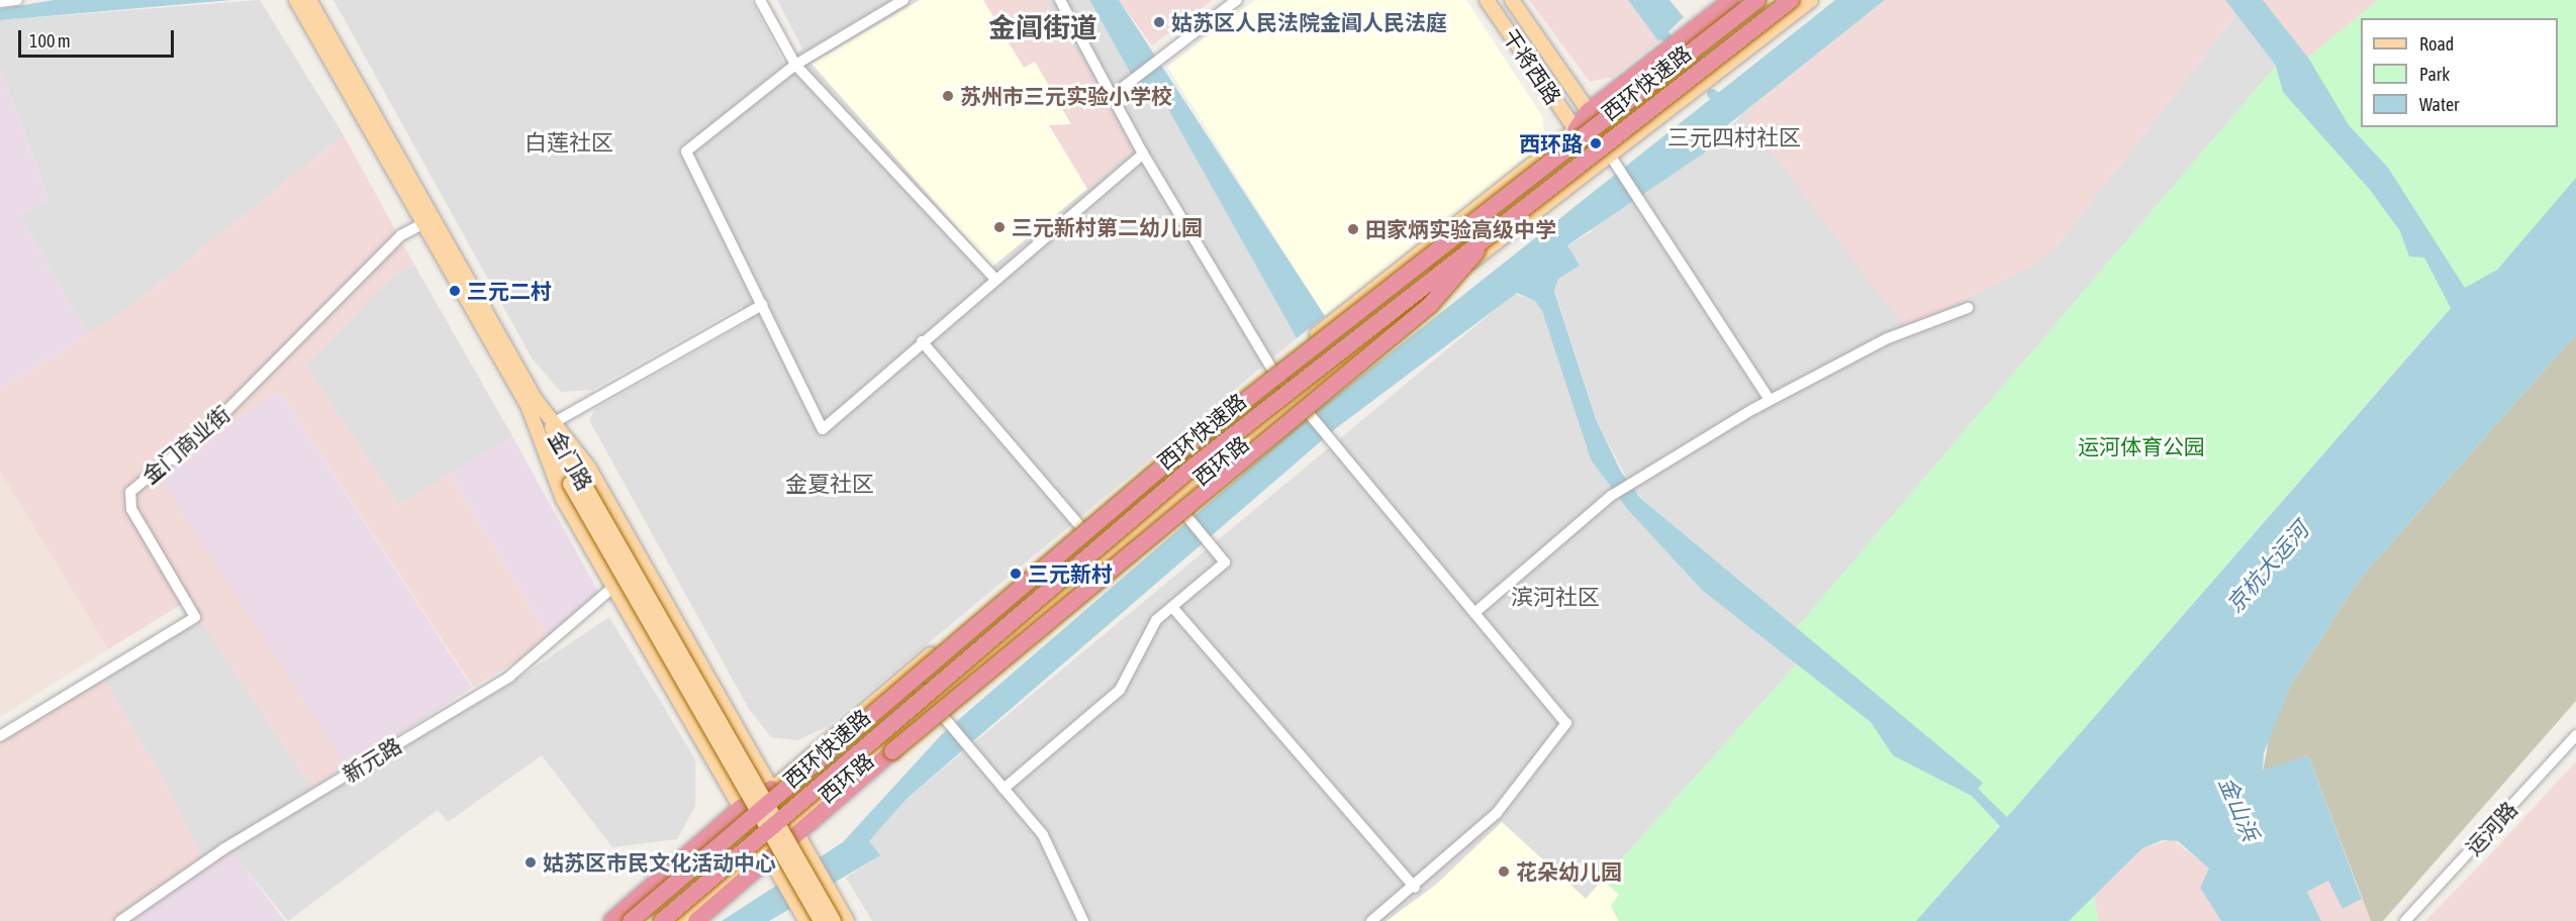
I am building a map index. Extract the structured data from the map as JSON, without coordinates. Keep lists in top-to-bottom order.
{
  "streets": {
    "highway": ["西环快速路"],
    "main road": ["干将西路", "金门路", "西环路"],
    "street": ["金门商业街", "新元路", "运河路"]
  },
  "crossings": [
    ["干将西路", "西环路"],
    ["金门商业街", "金门路"]
  ],
  "districts": [
    "金阊街道",
    "三元四村社区",
    "白莲社区",
    "金夏社区",
    "滨河社区"
  ],
  "water": ["京杭大运河", "金山浜"],
  "parks": ["运河体育公园"],
  "places": [
    "姑苏区人民法院金阊人民法庭",
    "苏州市三元实验小学校",
    "西环路",
    "三元新村第二幼儿园",
    "田家炳实验高级中学",
    "三元二村",
    "三元新村",
    "姑苏区市民文化活动中心",
    "花朵幼儿园"
  ],
  "legend": ["Road", "Park", "Water"],
  "scale_bar": "100 m"
}
